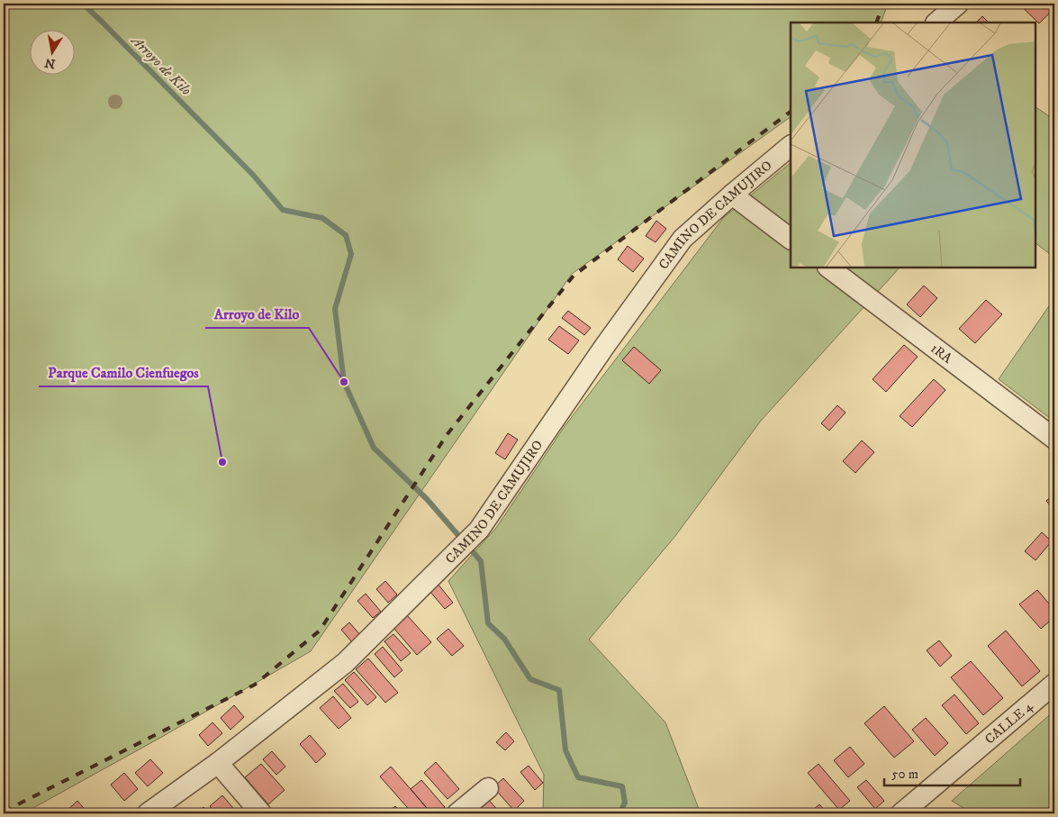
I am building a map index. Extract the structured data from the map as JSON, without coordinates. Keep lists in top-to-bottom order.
{
  "streets": {
    "street": ["CAMINO DE CAMUJIRO", "1RA", "CALLE 4"]
  },
  "water": ["Arroyo de Kilo"],
  "places": ["Arroyo de Kilo", "Parque Camilo Cienfuegos"],
  "scale_bar": "50 m",
  "north": "bottom"
}
